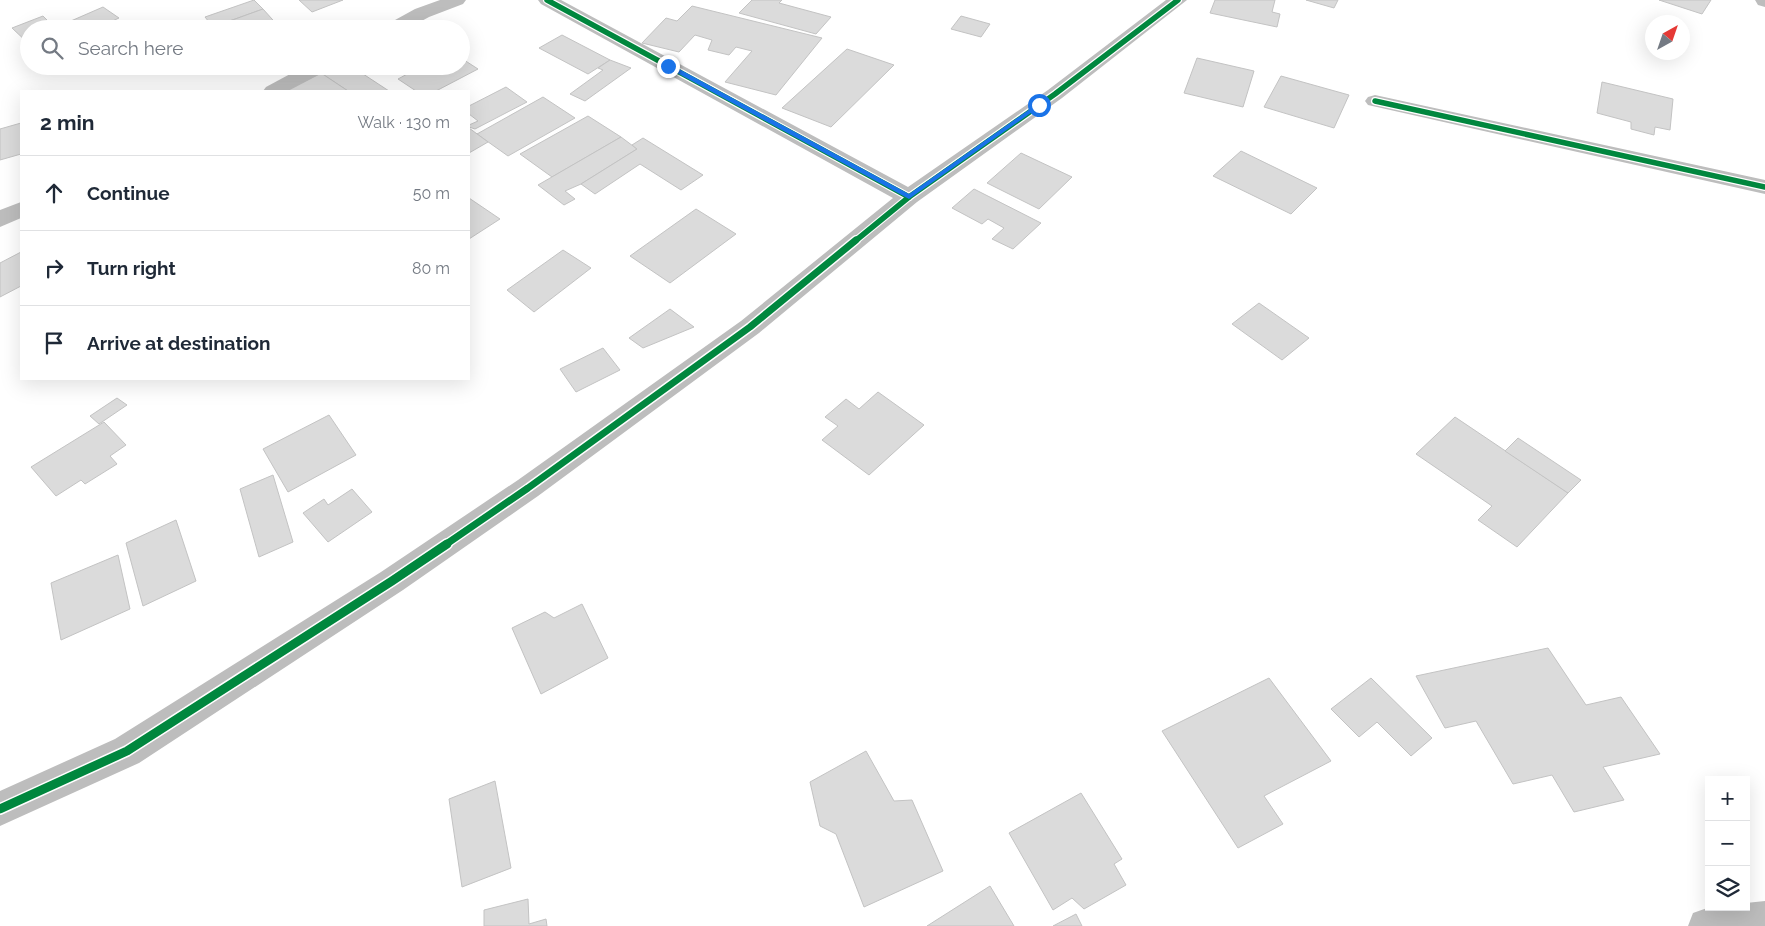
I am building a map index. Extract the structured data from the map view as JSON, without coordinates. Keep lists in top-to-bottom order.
{
  "north": "top right",
  "page": {
    "search": "Search here",
    "heading": ["2 min", "Walk · 130 m"],
    "list": [
      ["Continue", "50 m"],
      ["Turn right", "80 m"],
      "Arrive at destination"
    ],
    "map_buttons": ["+", "−"]
  }
}
